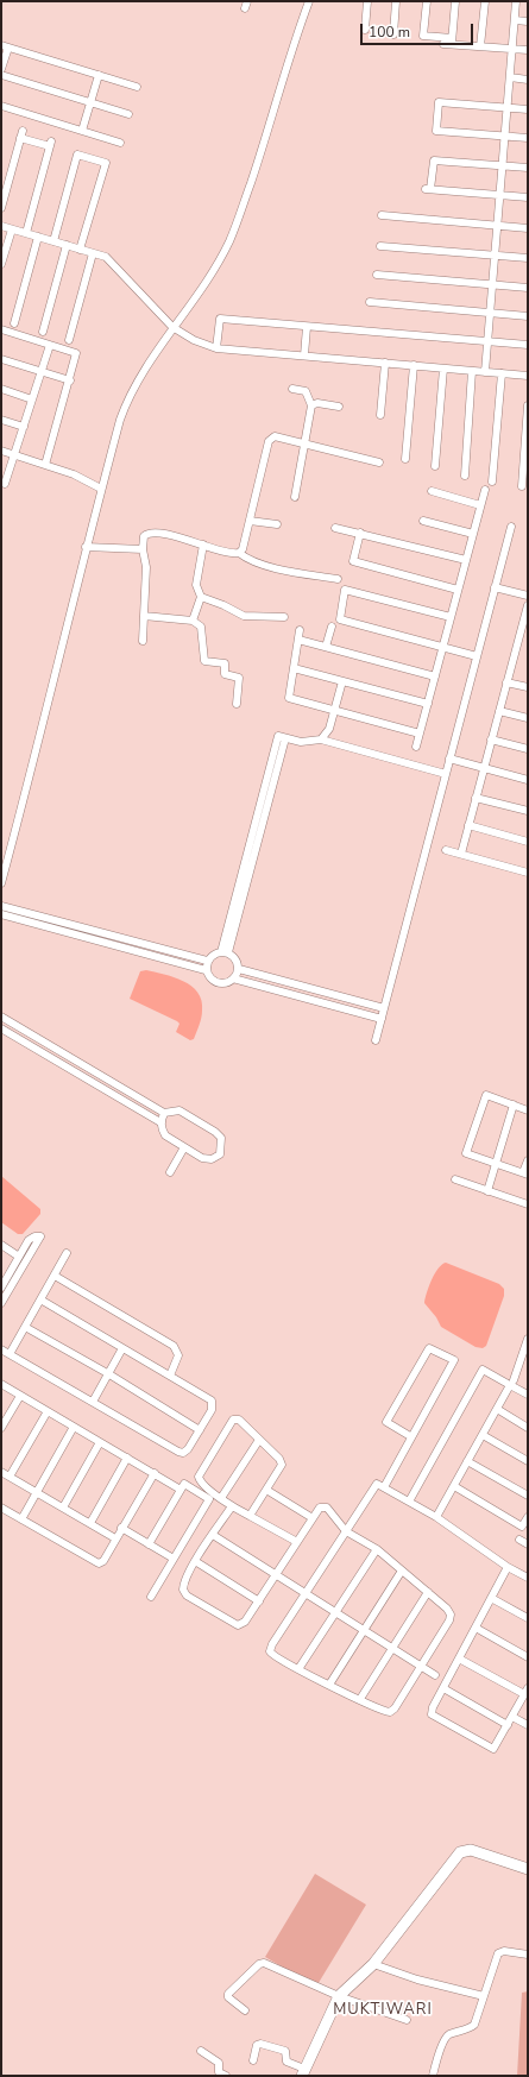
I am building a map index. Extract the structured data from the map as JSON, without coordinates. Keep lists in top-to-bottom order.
{
  "districts": ["MUKTIWARI"],
  "scale_bar": "100 m"
}
